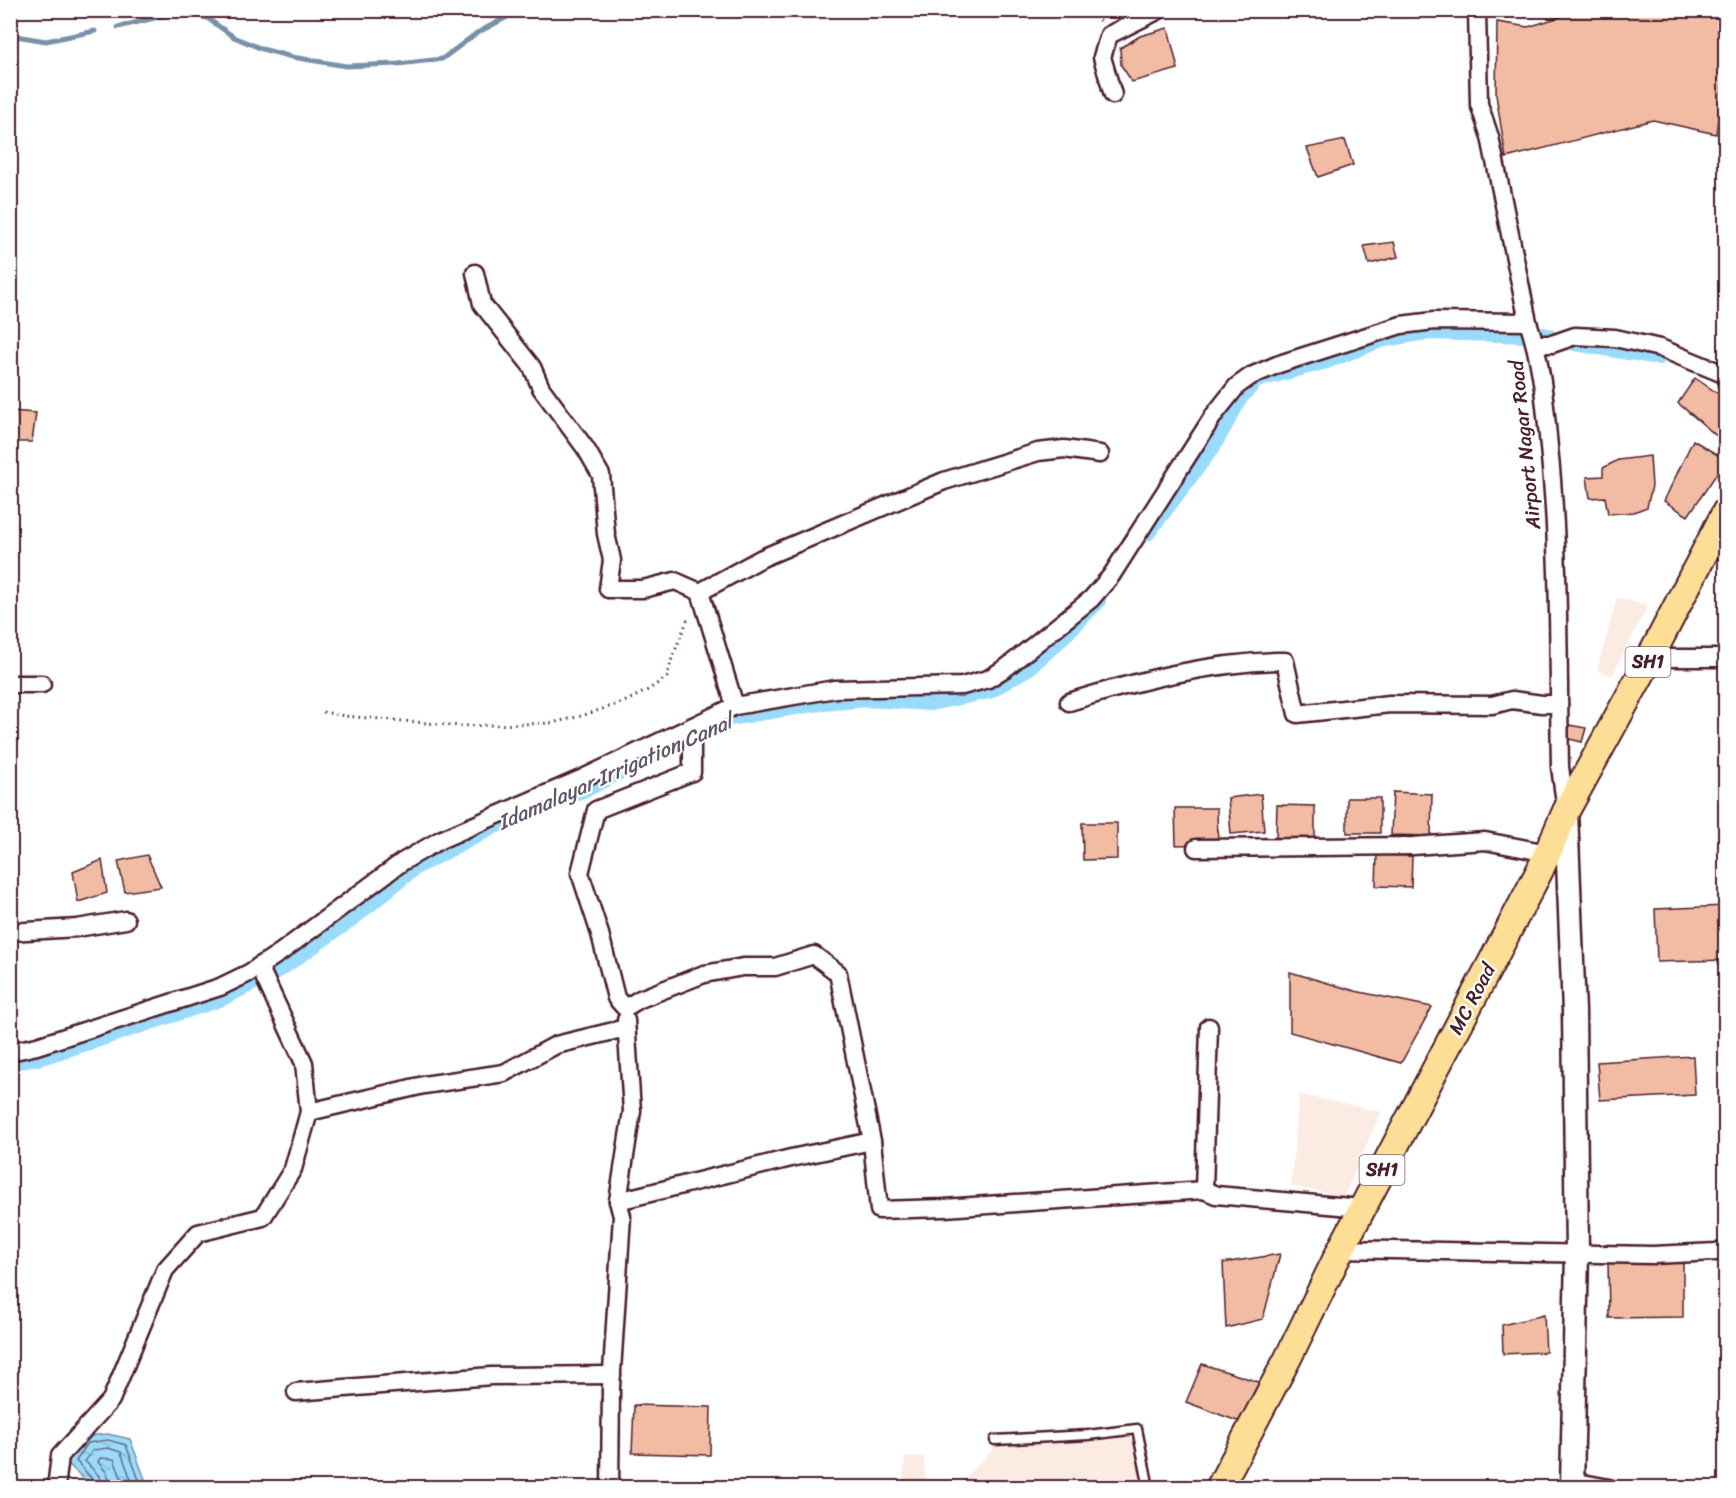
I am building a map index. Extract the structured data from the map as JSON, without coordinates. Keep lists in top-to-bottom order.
{
  "streets": {
    "main road": ["SH1", "MC Road"],
    "street": ["Airport Nagar Road"]
  },
  "crossings": [
    ["Airport Nagar Road", "MC Road"]
  ],
  "water": ["Idamalayar Irrigation Canal"]
}
